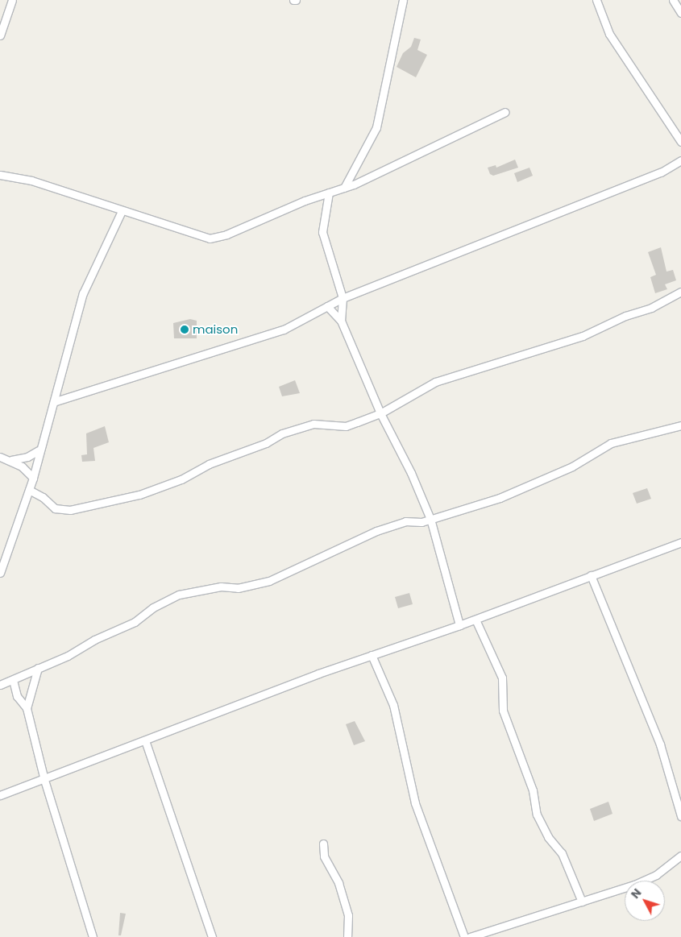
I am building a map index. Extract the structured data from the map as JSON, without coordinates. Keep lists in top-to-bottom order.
{
  "places": ["maison"],
  "north": "top left"
}
